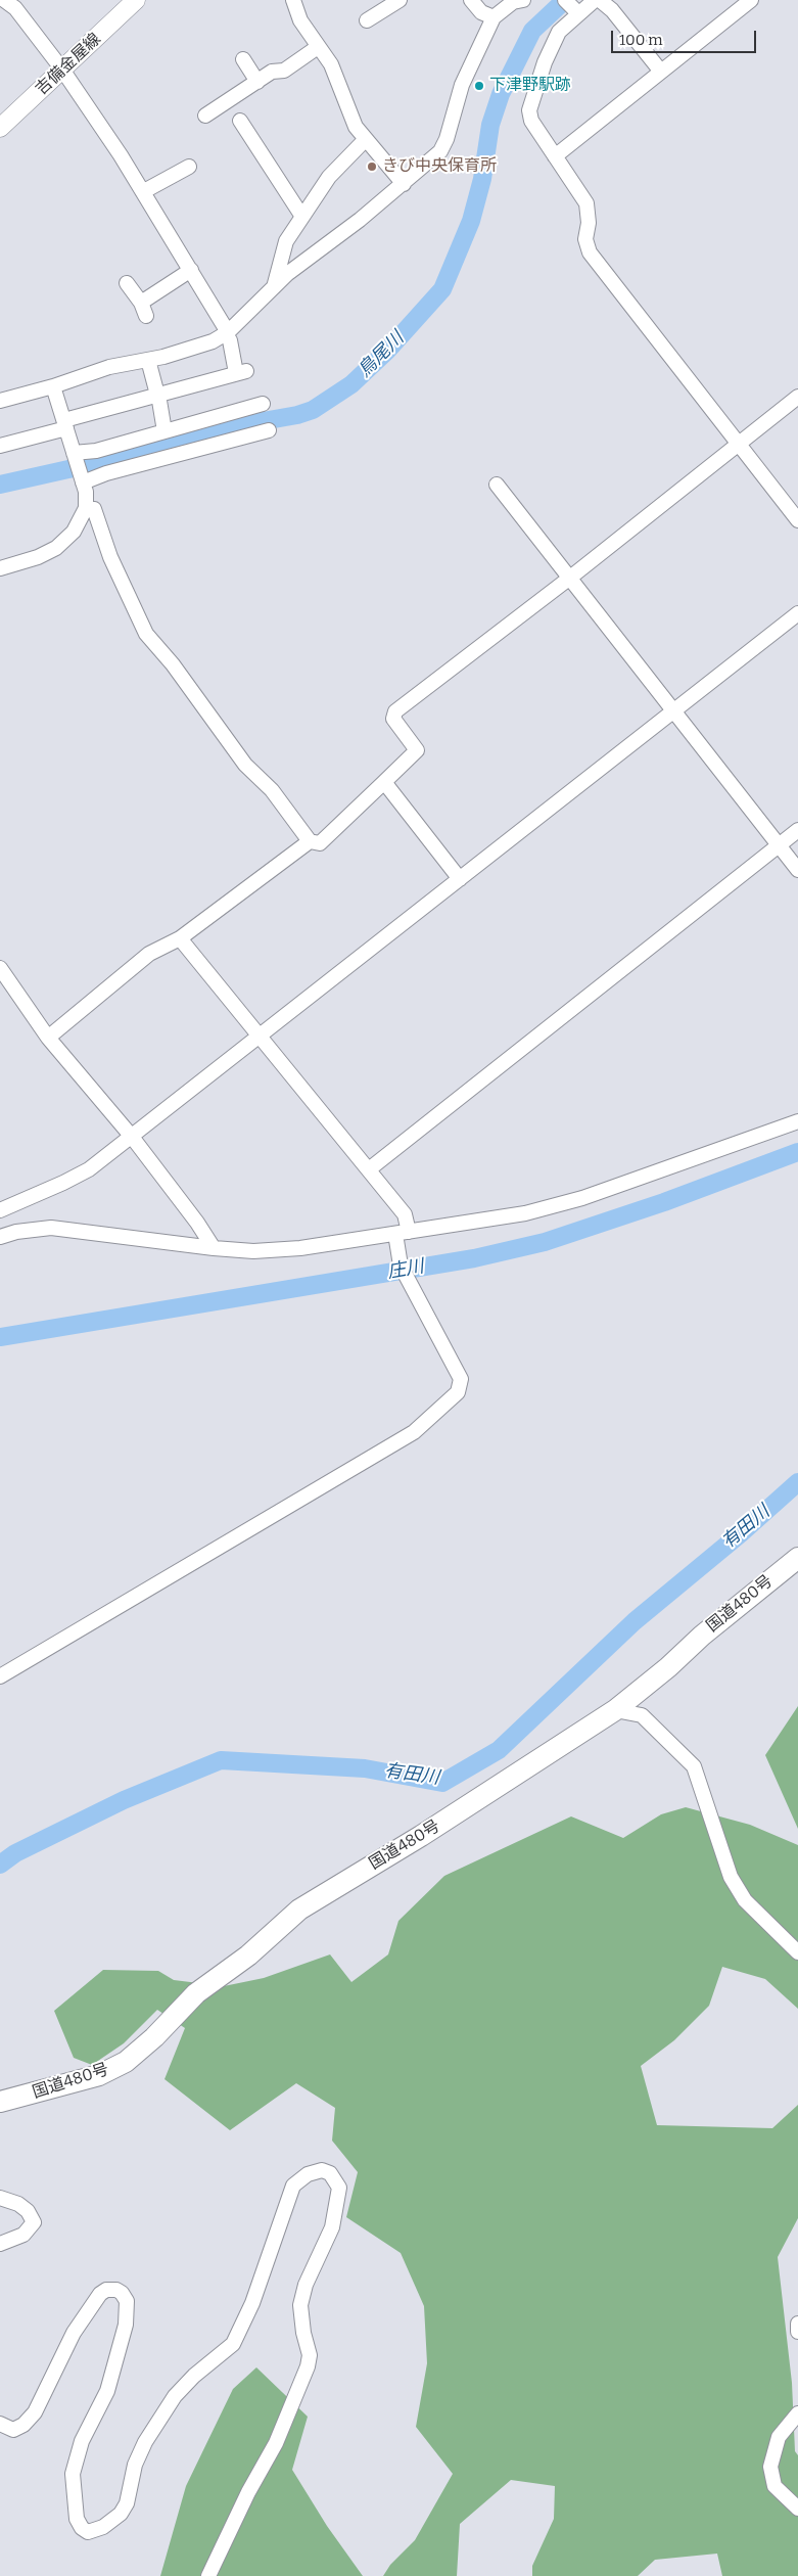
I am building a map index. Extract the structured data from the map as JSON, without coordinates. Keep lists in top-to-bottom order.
{
  "streets": {
    "highway": ["国道480号"],
    "main road": ["吉備金屋線"]
  },
  "water": ["鳥尾川", "庄川", "有田川"],
  "places": ["下津野駅跡", "きび中央保育所"],
  "scale_bar": "100 m"
}
